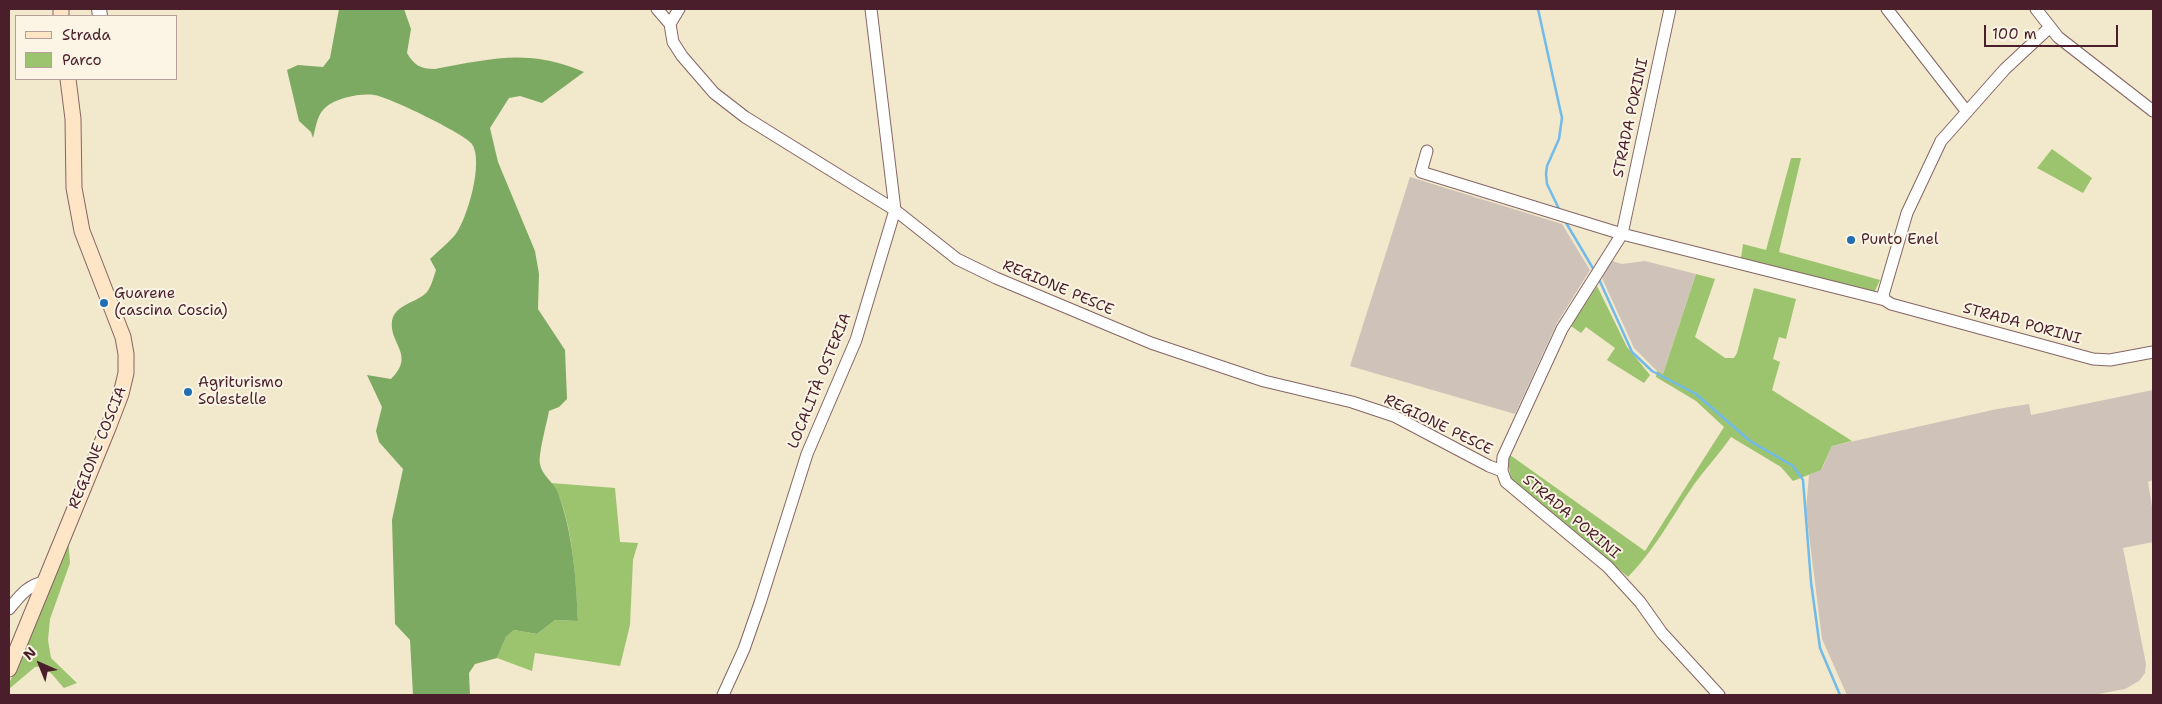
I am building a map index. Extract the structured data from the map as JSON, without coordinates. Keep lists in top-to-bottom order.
{
  "streets": {
    "main road": ["REGIONE COSCIA"],
    "street": ["STRADA PORINI", "REGIONE PESCE", "LOCALITÀ OSTERIA"]
  },
  "crossings": [
    ["STRADA PORINI", "REGIONE PESCE"],
    ["REGIONE PESCE", "LOCALITÀ OSTERIA"]
  ],
  "places": ["Punto Enel", "Guarene (cascina Coscia)", "Agriturismo Solestelle"],
  "legend": ["Strada", "Parco"],
  "scale_bar": "100 m",
  "north": "top left"
}
